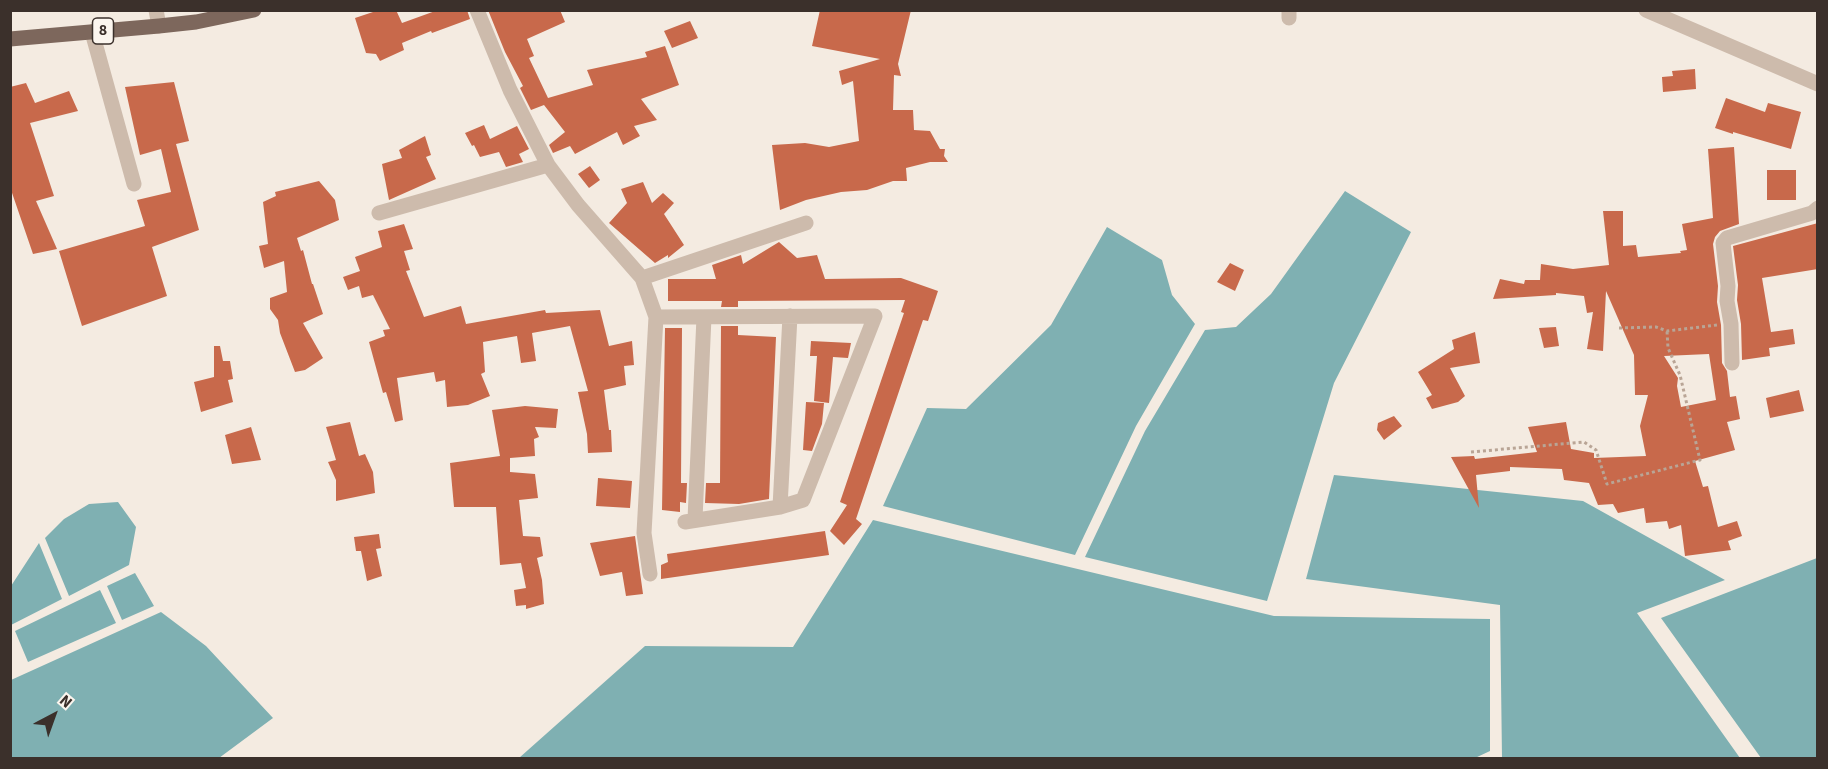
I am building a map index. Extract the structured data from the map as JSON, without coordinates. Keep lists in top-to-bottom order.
{
  "streets": {
    "main road": ["8"]
  },
  "north": "top right"
}
